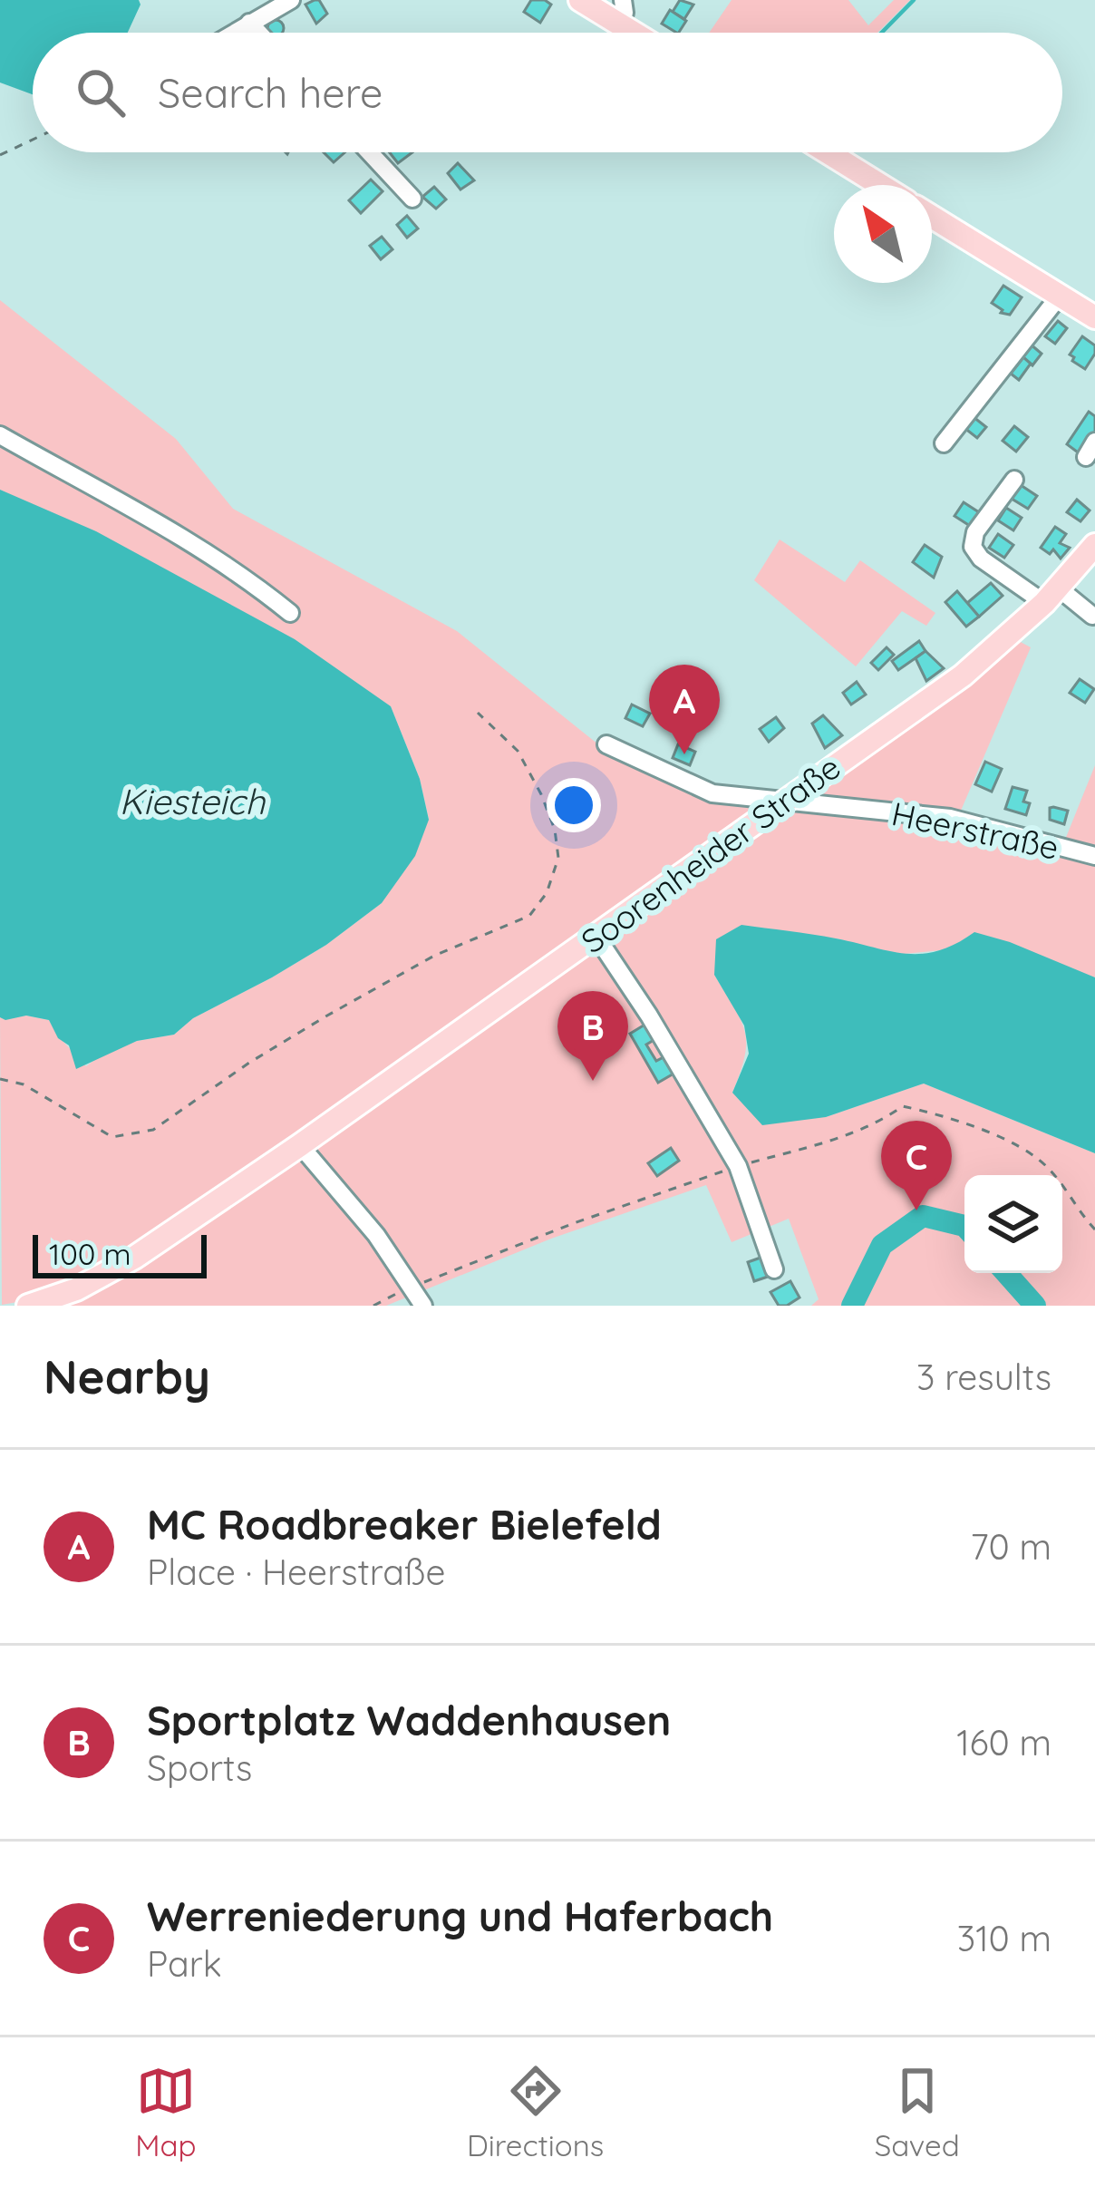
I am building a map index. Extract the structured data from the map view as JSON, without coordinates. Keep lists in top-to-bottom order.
{
  "streets": {
    "main road": ["Soorenheider Straße"],
    "street": ["Heerstraße"]
  },
  "crossings": [
    ["Heerstraße", "Soorenheider Straße"]
  ],
  "water": ["Kiesteich"],
  "scale_bar": "100 m",
  "north": "top left",
  "page": {
    "search": "Search here",
    "pins": ["A", "B", "C"],
    "scale": "100 m",
    "heading": ["Nearby", "3 results"],
    "list": [
      {
        "mark": "A",
        "name": "MC Roadbreaker Bielefeld",
        "note": "Place · Heerstraße",
        "value": "70 m"
      },
      {
        "mark": "B",
        "name": "Sportplatz Waddenhausen",
        "note": "Sports",
        "value": "160 m"
      },
      {
        "mark": "C",
        "name": "Werreniederung und Haferbach",
        "note": "Park",
        "value": "310 m"
      }
    ],
    "nav": ["Map", "Directions", "Saved"]
  }
}
